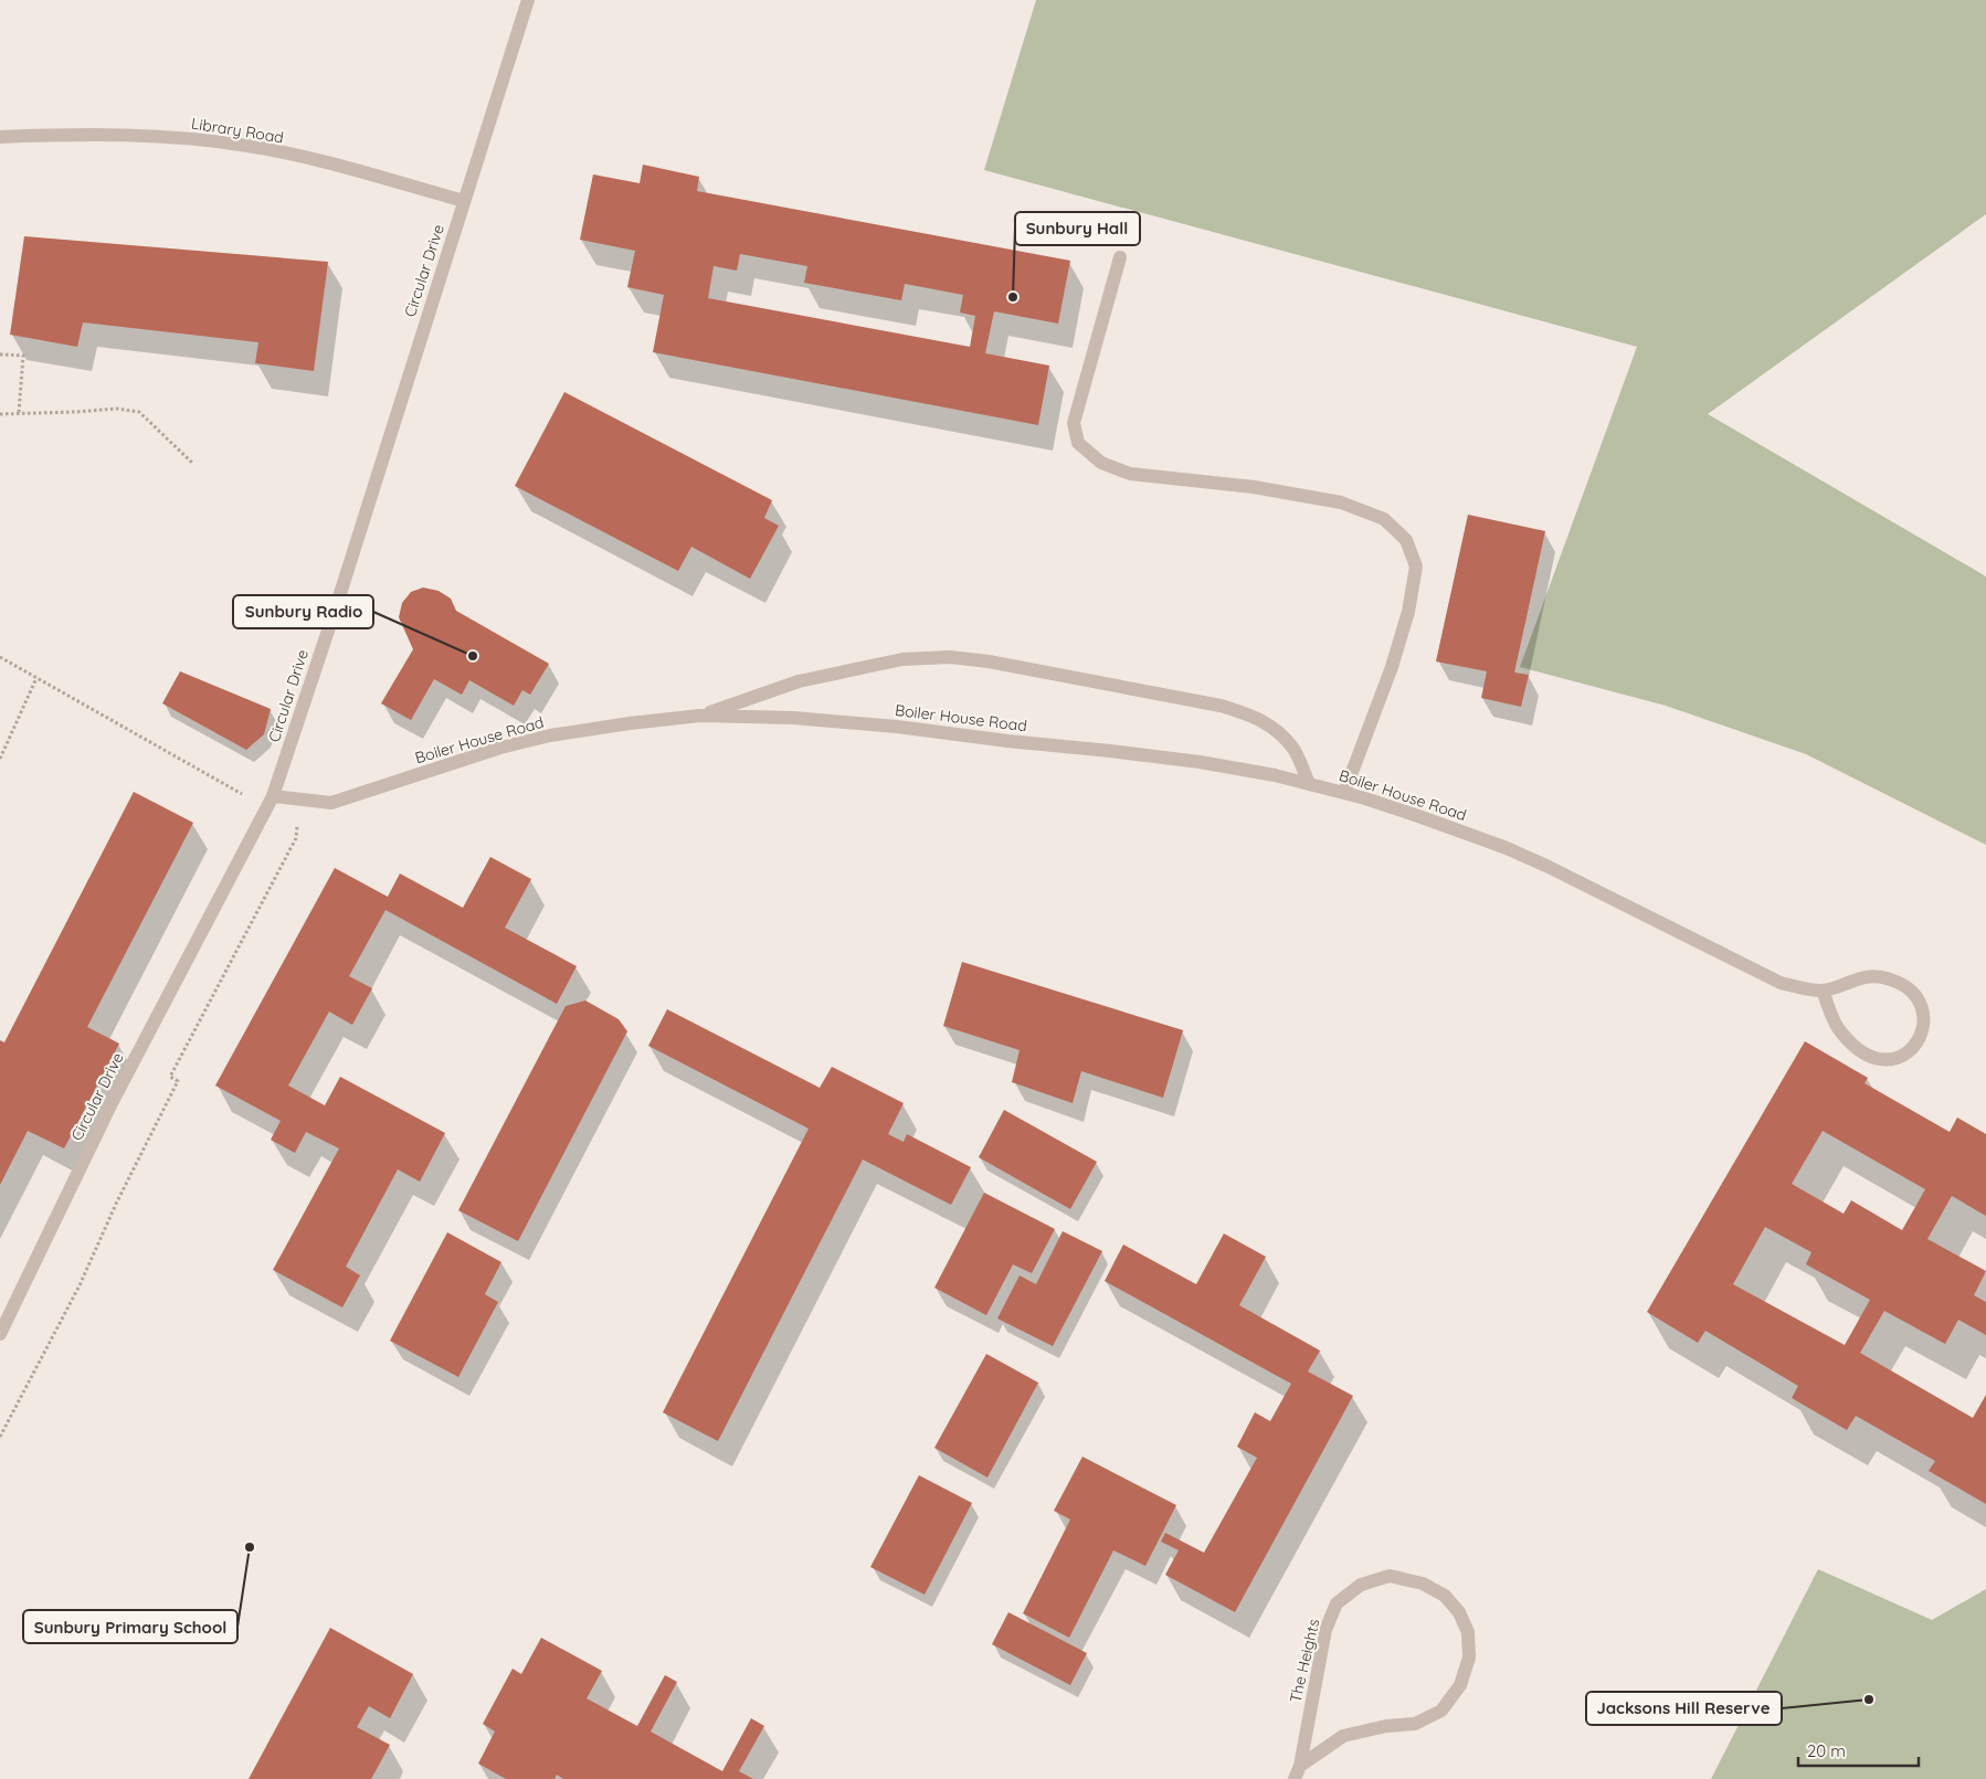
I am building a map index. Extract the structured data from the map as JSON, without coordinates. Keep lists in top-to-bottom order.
{
  "streets": {
    "street": [
      "Library Road",
      "Circular Drive",
      "Boiler House Road",
      "The Heights"
    ]
  },
  "crossings": [
    ["Library Road", "Circular Drive"],
    ["Circular Drive", "Boiler House Road"]
  ],
  "places": [
    "Sunbury Hall",
    "Sunbury Radio",
    "Sunbury Primary School",
    "Jacksons Hill Reserve"
  ],
  "scale_bar": "20 m"
}
